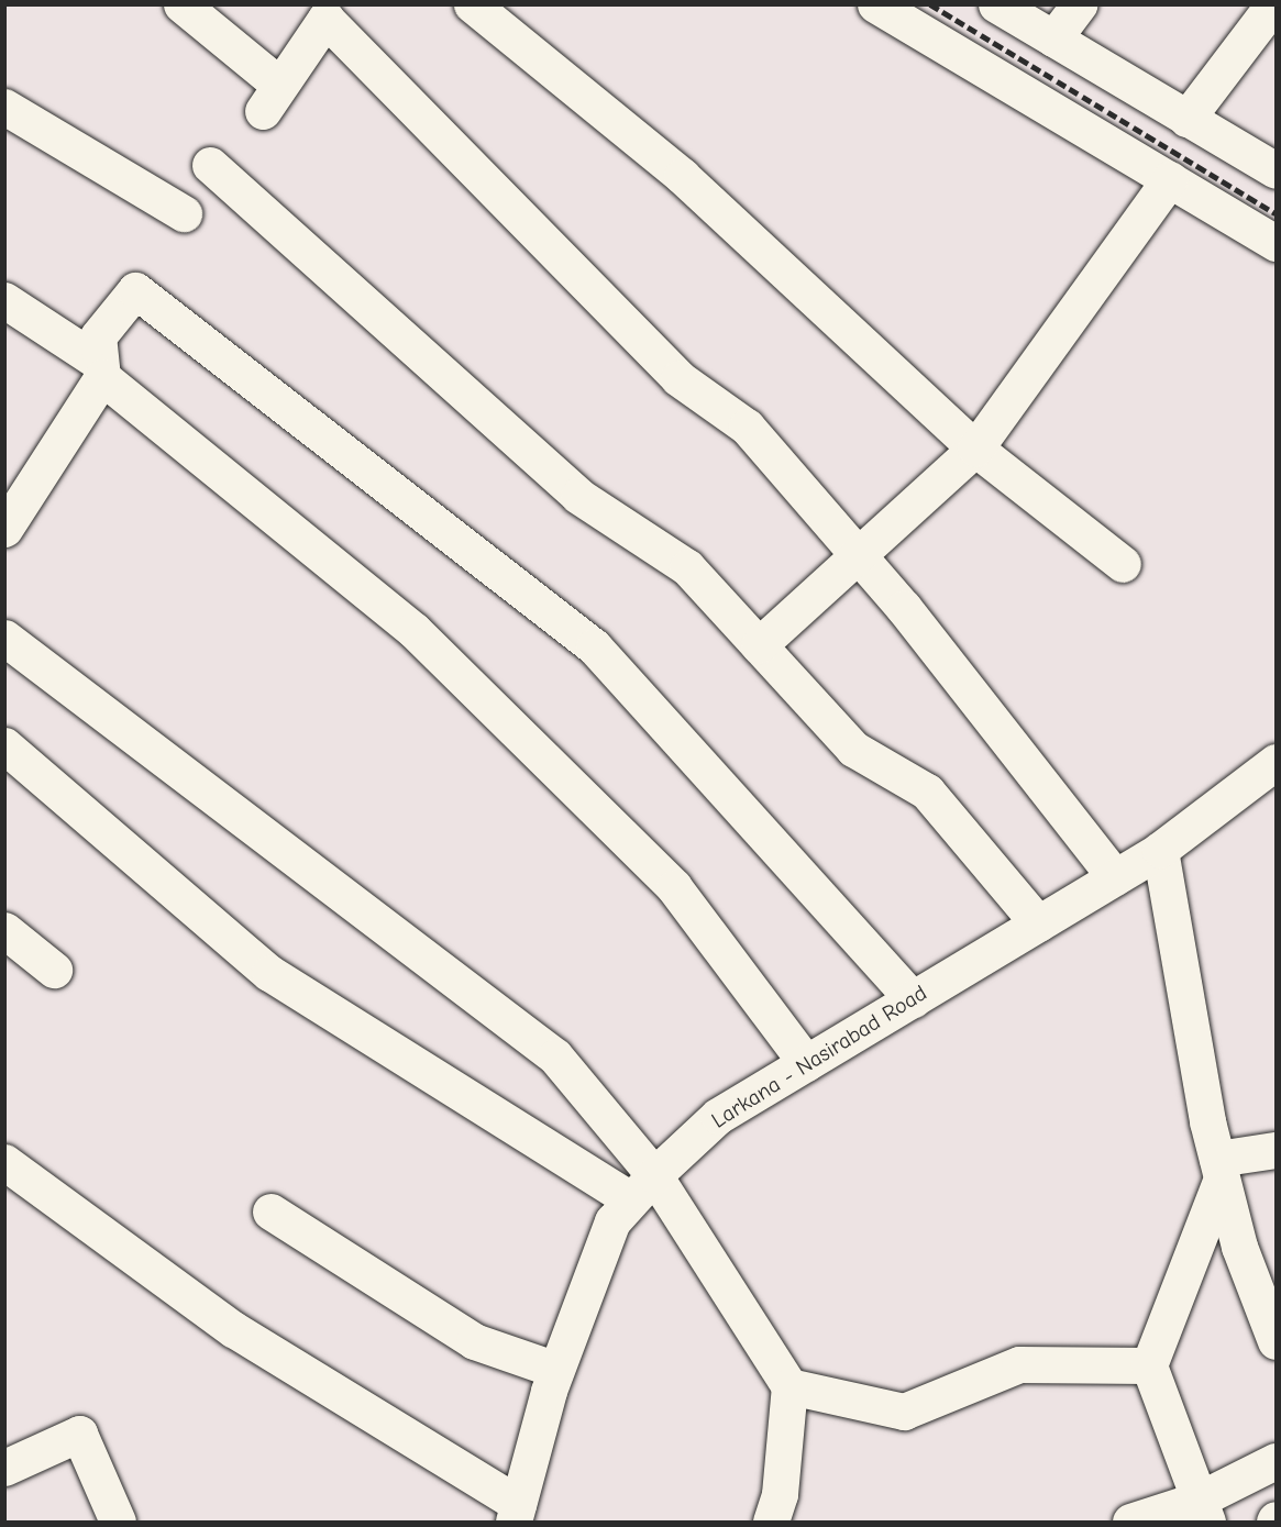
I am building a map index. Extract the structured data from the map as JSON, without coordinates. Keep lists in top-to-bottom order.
{
  "streets": {
    "street": ["Larkana - Nasirabad Road"]
  }
}
